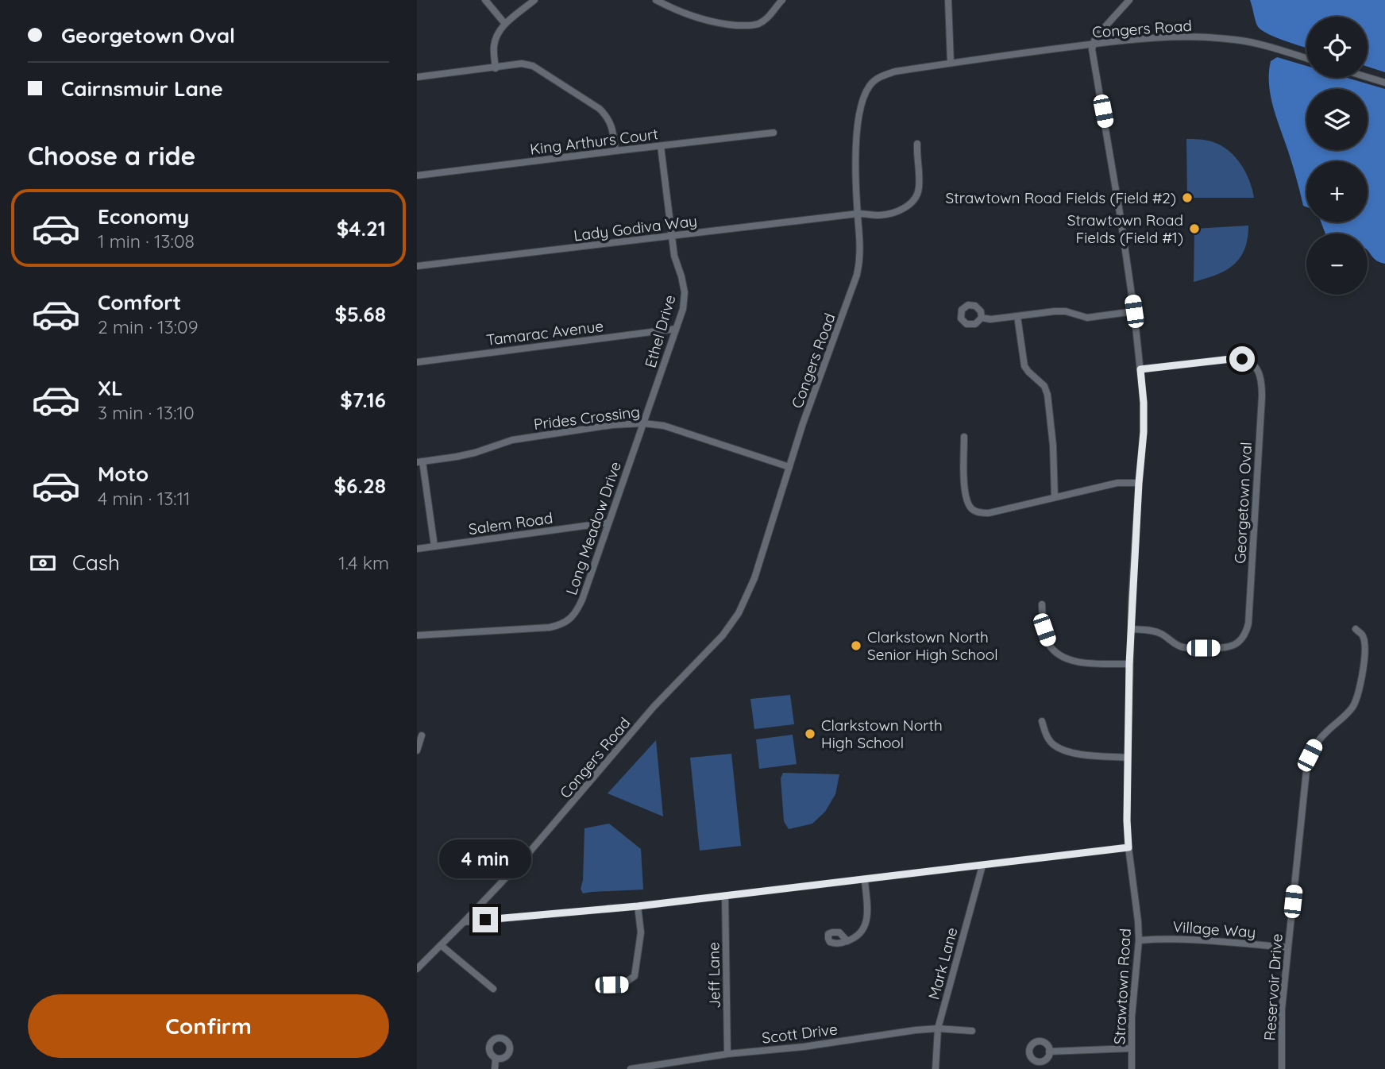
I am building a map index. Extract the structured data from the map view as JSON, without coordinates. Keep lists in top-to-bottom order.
{
  "streets": {
    "street": [
      "Congers Road",
      "King Arthurs Court",
      "Lady Godiva Way",
      "Ethel Drive",
      "Tamarac Avenue",
      "Prides Crossing",
      "Georgetown Oval",
      "Salem Road",
      "Long Meadow Drive",
      "Village Way",
      "Mark Lane",
      "Jeff Lane",
      "Strawtown Road",
      "Reservoir Drive",
      "Scott Drive"
    ]
  },
  "crossings": [
    ["Congers Road", "Lady Godiva Way"],
    ["Congers Road", "Prides Crossing"],
    ["Congers Road", "Strawtown Road"],
    ["King Arthurs Court", "Ethel Drive"],
    ["Lady Godiva Way", "Ethel Drive"],
    ["Ethel Drive", "Tamarac Avenue"],
    ["Ethel Drive", "Prides Crossing"],
    ["Ethel Drive", "Long Meadow Drive"],
    ["Prides Crossing", "Long Meadow Drive"],
    ["Georgetown Oval", "Strawtown Road"],
    ["Salem Road", "Long Meadow Drive"],
    ["Village Way", "Strawtown Road"],
    ["Village Way", "Reservoir Drive"],
    ["Mark Lane", "Scott Drive"],
    ["Jeff Lane", "Scott Drive"]
  ],
  "places": [
    "Strawtown Road Fields (Field #2)",
    "Strawtown Road Fields (Field #1)",
    "Clarkstown North Senior High School",
    "Clarkstown North High School"
  ],
  "page": {
    "banner": ["Georgetown Oval", "Cairnsmuir Lane"],
    "map_buttons": ["+", "−"],
    "heading": "Choose a ride",
    "list": [
      {
        "name": "Economy",
        "note": "1 min · 13:08",
        "value": "$4.21"
      },
      {
        "name": "Comfort",
        "note": "2 min · 13:09",
        "value": "$5.68"
      },
      {
        "name": "XL",
        "note": "3 min · 13:10",
        "value": "$7.16"
      },
      {
        "name": "Moto",
        "note": "4 min · 13:11",
        "value": "$6.28"
      }
    ],
    "pay": ["Cash", "1.4 km"],
    "bubble": "4 min",
    "buttons": "Confirm"
  }
}
